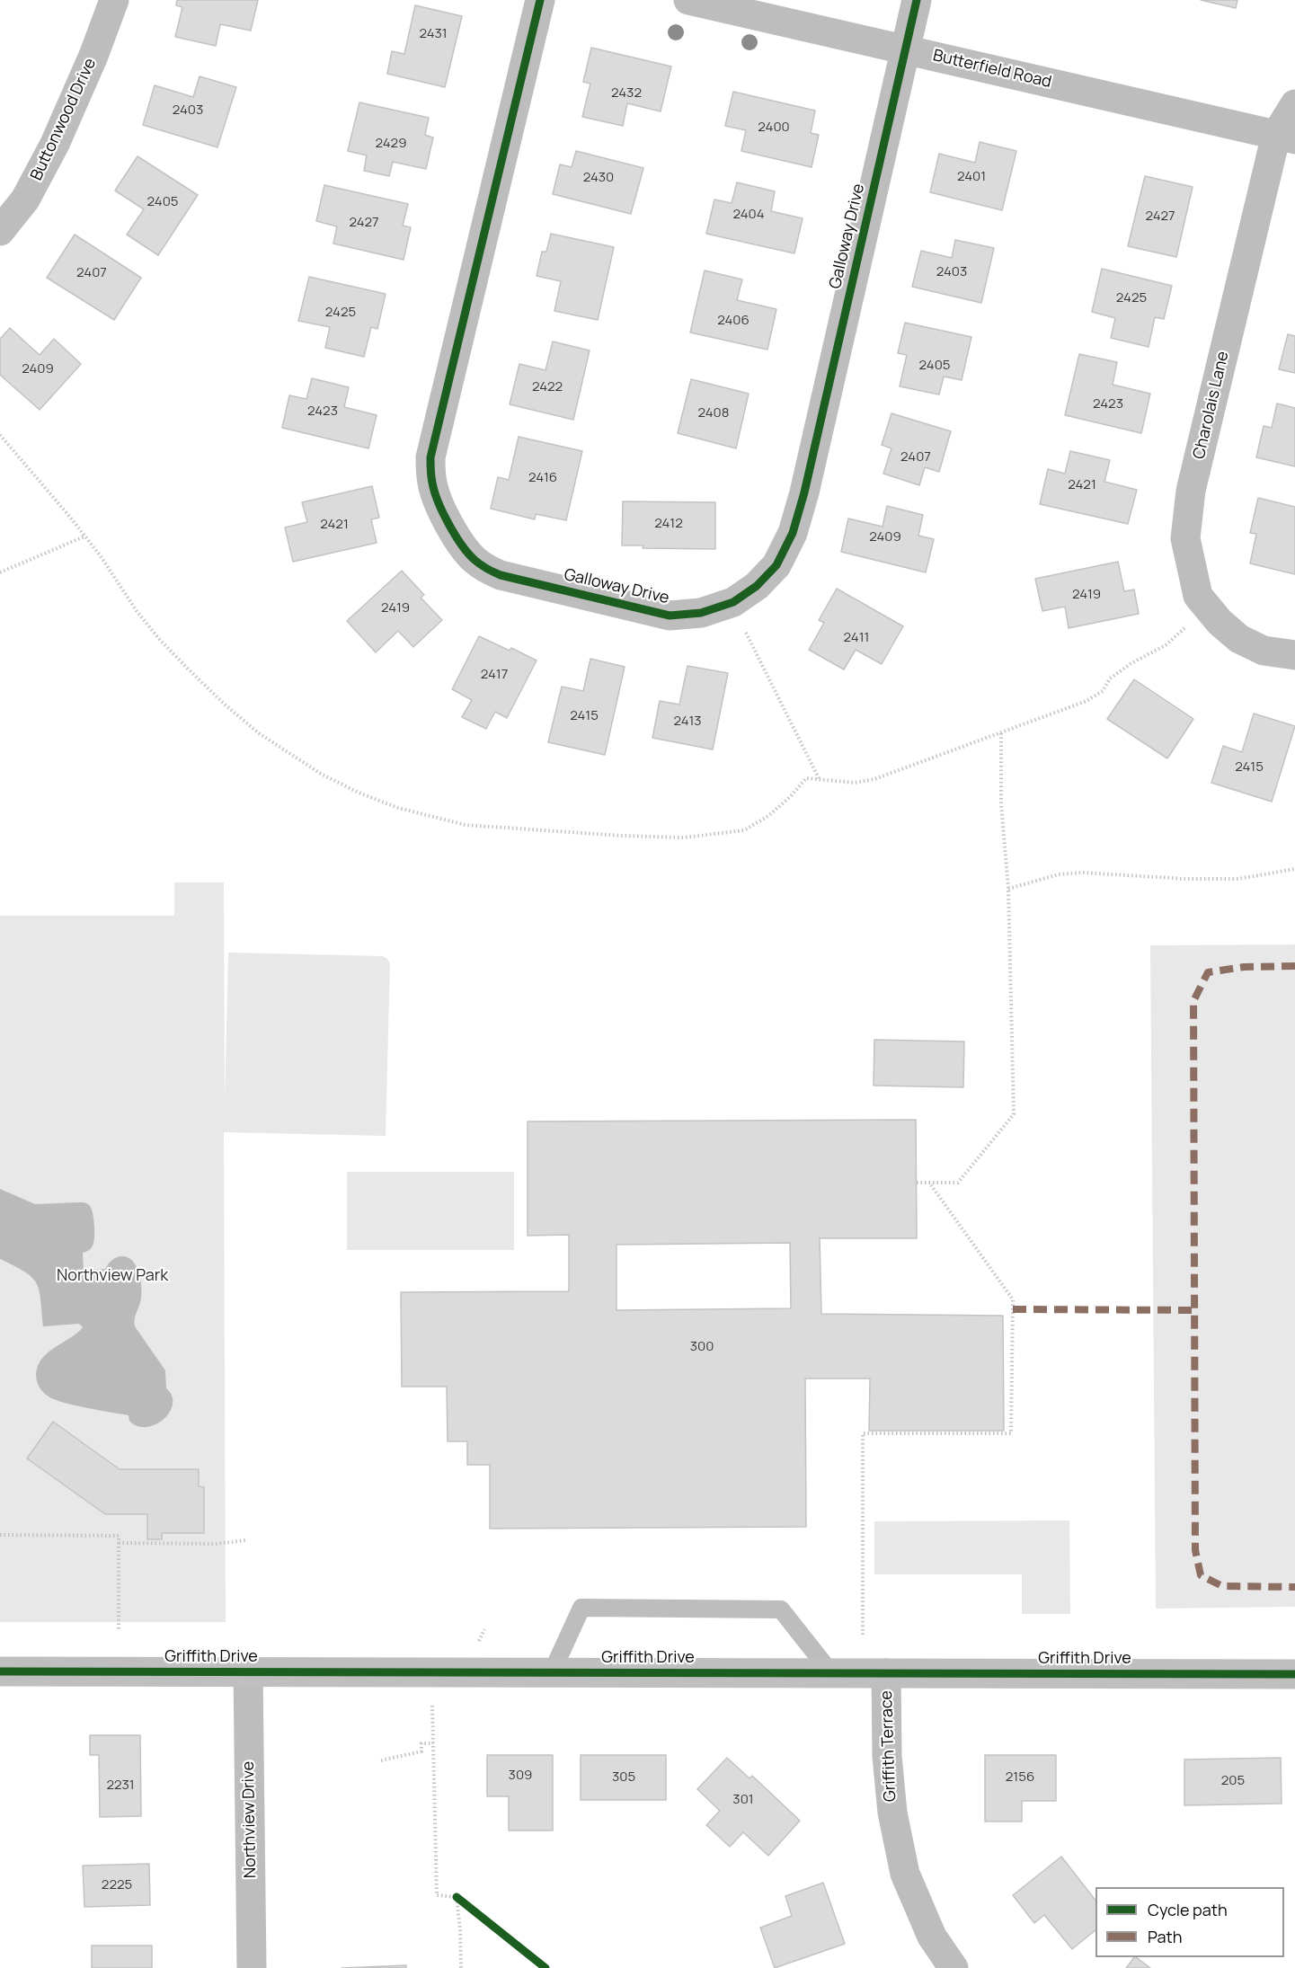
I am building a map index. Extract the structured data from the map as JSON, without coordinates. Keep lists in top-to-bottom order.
{
  "streets": {
    "street": [
      "Butterfield Road",
      "Buttonwood Drive",
      "Galloway Drive",
      "Charolais Lane",
      "Griffith Drive",
      "Griffith Terrace",
      "Northview Drive"
    ]
  },
  "crossings": [
    ["Butterfield Road", "Galloway Drive"],
    ["Butterfield Road", "Charolais Lane"],
    ["Griffith Drive", "Griffith Terrace"],
    ["Griffith Drive", "Northview Drive"]
  ],
  "parks": ["Northview Park"],
  "house_numbers": [
    "2431",
    "2432",
    "2403",
    "2400",
    "2429",
    "2401",
    "2430",
    "2405",
    "2404",
    "2427",
    "2427",
    "2403",
    "2407",
    "2425",
    "2425",
    "2406",
    "2405",
    "2409",
    "2422",
    "2423",
    "2423",
    "2408",
    "2407",
    "2416",
    "2421",
    "2412",
    "2421",
    "2409",
    "2419",
    "2419",
    "2411",
    "2417",
    "2415",
    "2413",
    "2415",
    "300",
    "309",
    "305",
    "2156",
    "205",
    "2231",
    "301",
    "2225"
  ],
  "legend": ["Cycle path", "Path"]
}
